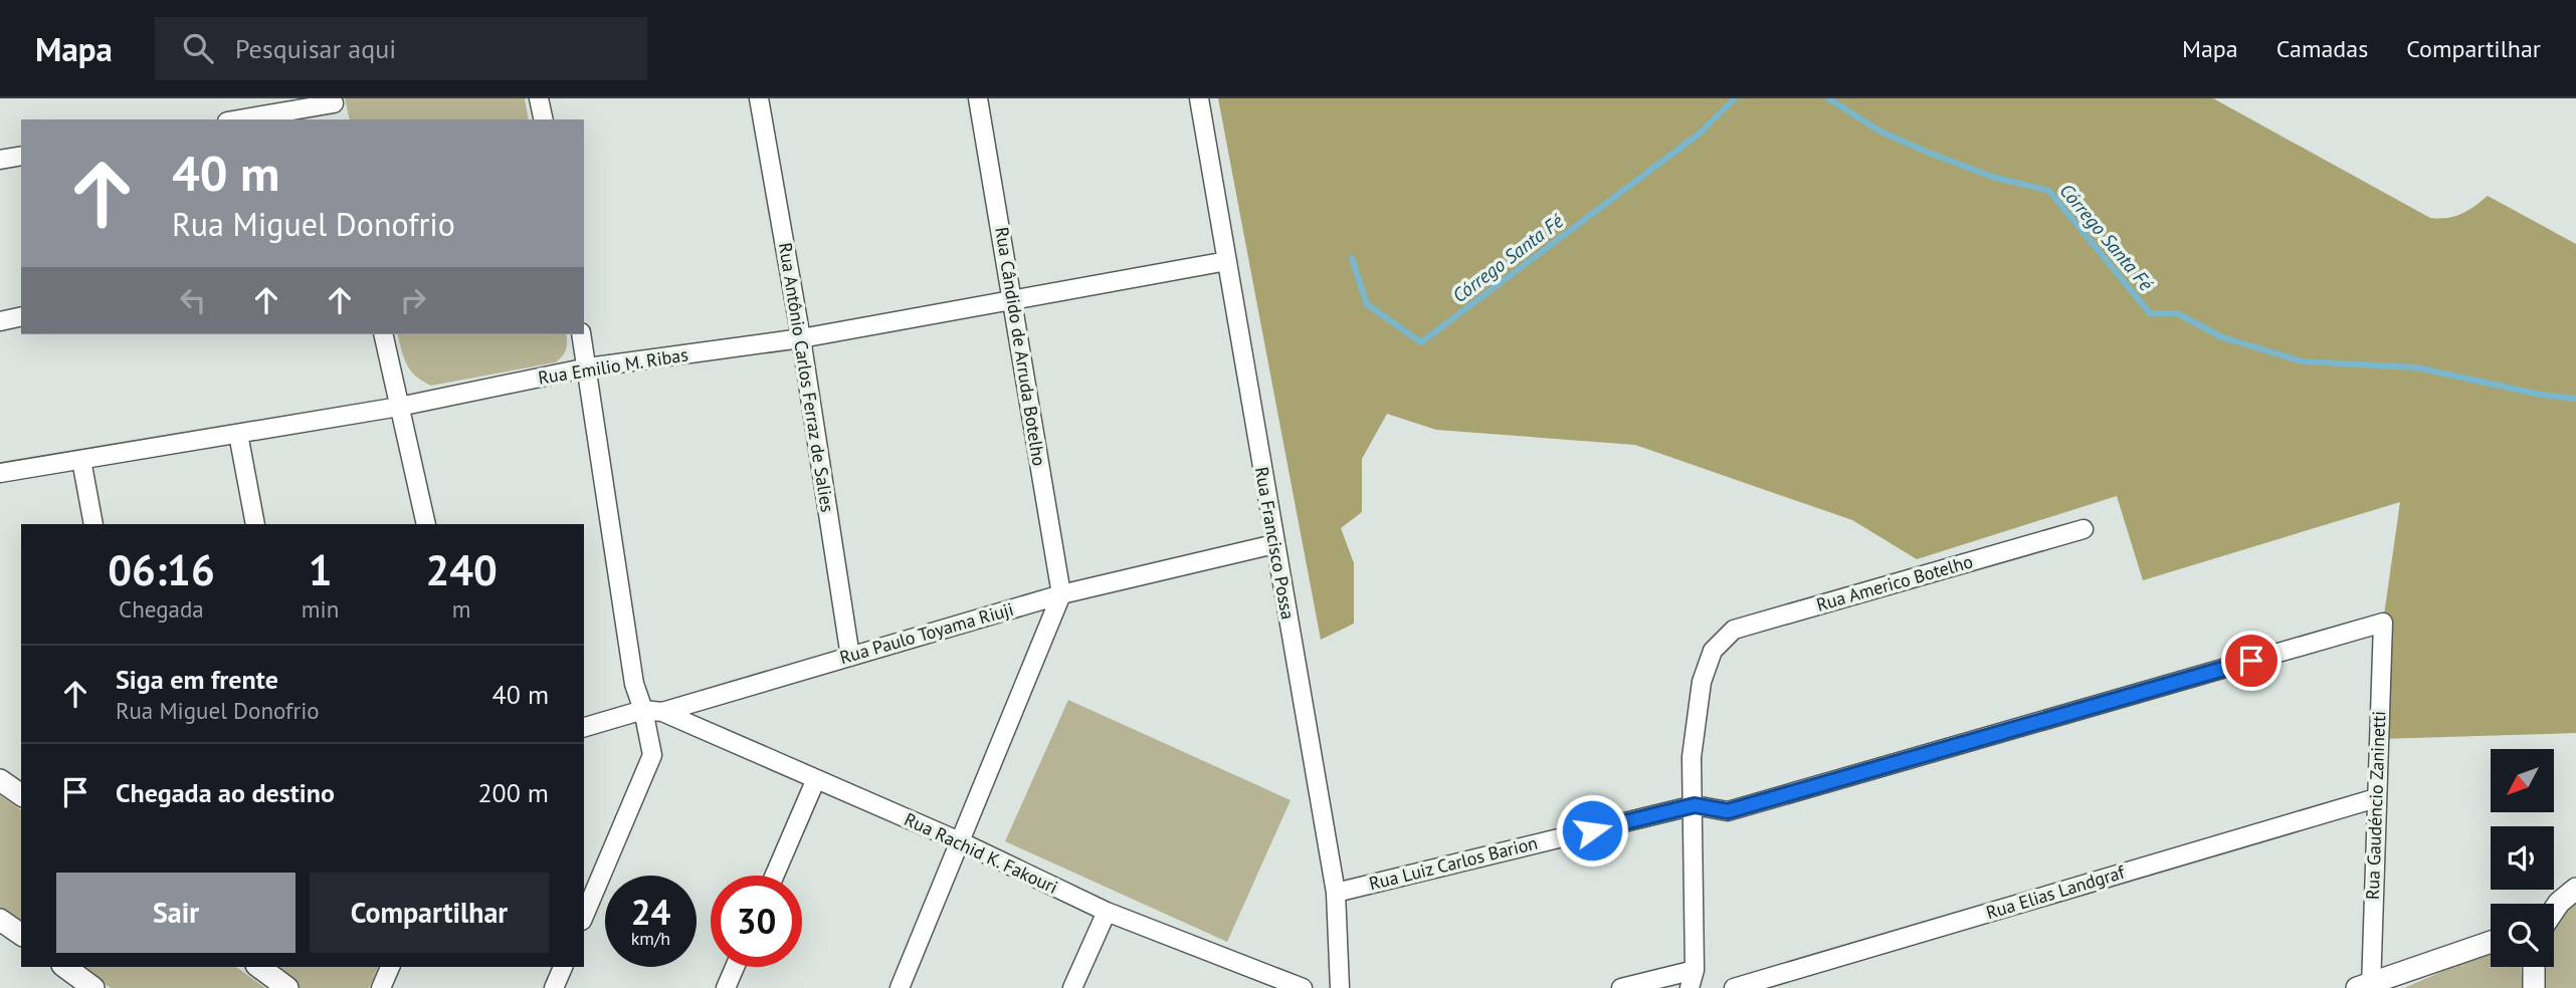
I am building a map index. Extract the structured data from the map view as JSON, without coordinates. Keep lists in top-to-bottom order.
{
  "streets": {
    "street": [
      "Rua Cândido de Arruda Botelho",
      "Rua Emilio M. Ribas",
      "Rua Antônio Carlos Ferraz de Salies",
      "Rua Francisco Possa",
      "Rua Americo Botelho",
      "Rua Paulo Toyama Riuji",
      "Rua Gaudéncio Zaninetti",
      "Rua Rachid K. Fakouri",
      "Rua Luiz Carlos Barion",
      "Rua Elias Landgraf"
    ]
  },
  "crossings": [
    ["Rua Cândido de Arruda Botelho", "Rua Emilio M. Ribas"],
    ["Rua Cândido de Arruda Botelho", "Rua Paulo Toyama Riuji"],
    ["Rua Emilio M. Ribas", "Rua Antônio Carlos Ferraz de Salies"],
    ["Rua Emilio M. Ribas", "Rua Francisco Possa"],
    ["Rua Antônio Carlos Ferraz de Salies", "Rua Paulo Toyama Riuji"],
    ["Rua Francisco Possa", "Rua Paulo Toyama Riuji"],
    ["Rua Francisco Possa", "Rua Luiz Carlos Barion"],
    ["Rua Americo Botelho", "Rua Gaudéncio Zaninetti"],
    ["Rua Americo Botelho", "Rua Luiz Carlos Barion"],
    ["Rua Paulo Toyama Riuji", "Rua Rachid K. Fakouri"],
    ["Rua Gaudéncio Zaninetti", "Rua Luiz Carlos Barion"],
    ["Rua Gaudéncio Zaninetti", "Rua Elias Landgraf"]
  ],
  "water": ["Córrego Santa Fé"],
  "north": "bottom left",
  "page": {
    "header": "Mapa",
    "search": "Pesquisar aqui",
    "nav": ["Mapa", "Camadas", "Compartilhar"],
    "turn": ["40 m", "Rua Miguel Donofrio"],
    "eta": [
      "06:16",
      "Chegada",
      "1",
      "min",
      "240",
      "m"
    ],
    "list": [
      {
        "name": "Siga em frente",
        "note": "Rua Miguel Donofrio",
        "value": "40 m"
      },
      {
        "name": "Chegada ao destino",
        "value": "200 m"
      }
    ],
    "buttons": ["Sair", "Compartilhar"],
    "speed": "24 km/h",
    "limit": "30"
  }
}
